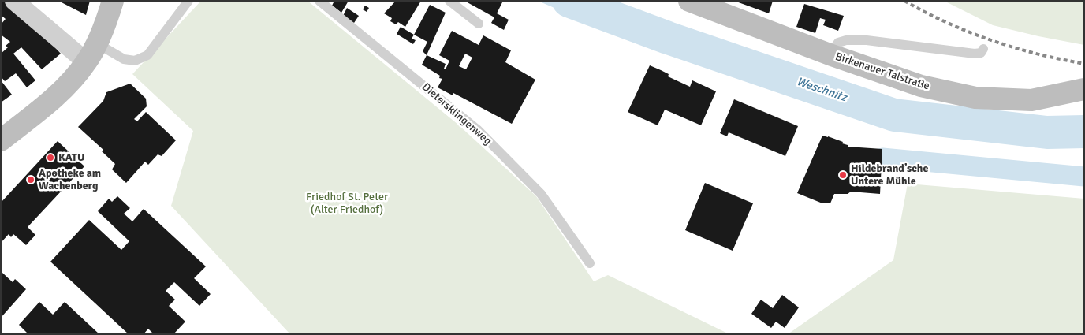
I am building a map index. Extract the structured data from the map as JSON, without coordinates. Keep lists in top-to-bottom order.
{
  "streets": {
    "main road": ["Birkenauer Talstraße"],
    "lane": ["Dietersklingenweg"]
  },
  "water": ["Weschnitz"],
  "parks": ["Friedhof St. Peter (Alter Friedhof)"],
  "places": ["KATU", "Hildebrand’sche Untere Mühle", "Apotheke am Wachenberg"]
}
